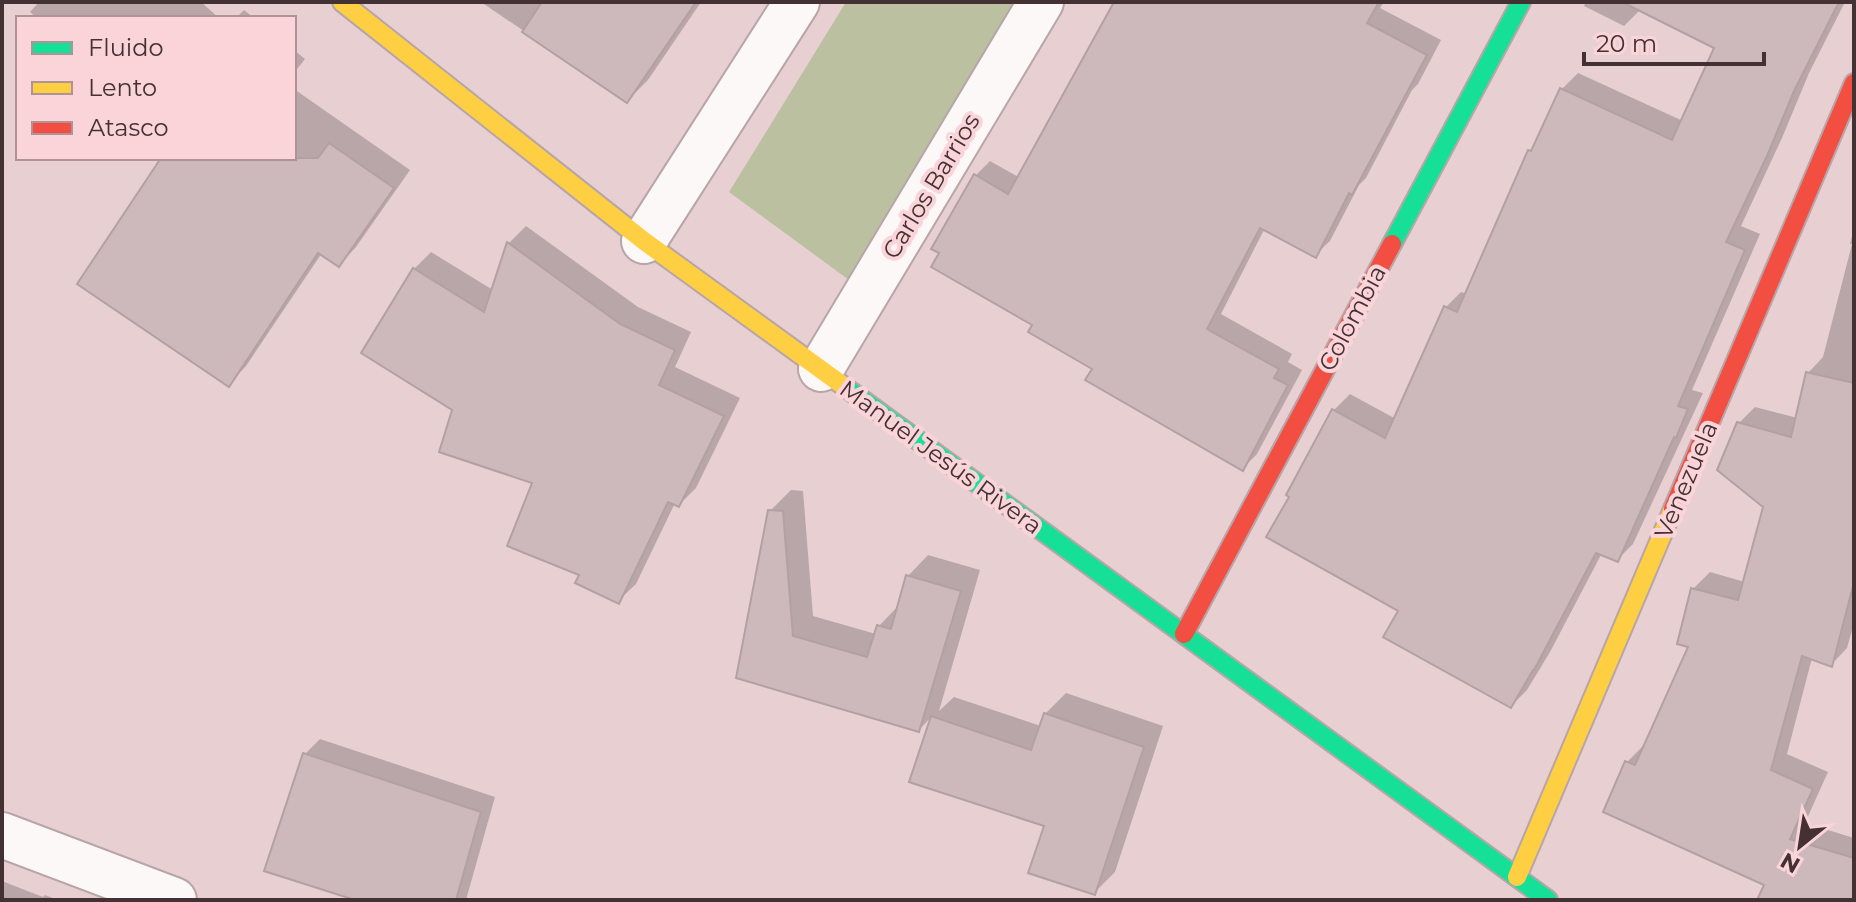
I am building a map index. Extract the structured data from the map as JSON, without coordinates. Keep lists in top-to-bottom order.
{
  "streets": {
    "street": [
      "Carlos Barrios",
      "Colombia",
      "Manuel Jesús Rivera",
      "Venezuela"
    ]
  },
  "crossings": [
    ["Carlos Barrios", "Manuel Jesús Rivera"],
    ["Colombia", "Manuel Jesús Rivera"],
    ["Manuel Jesús Rivera", "Venezuela"]
  ],
  "legend": ["Fluido", "Lento", "Atasco"],
  "scale_bar": "20 m",
  "north": "bottom left"
}
